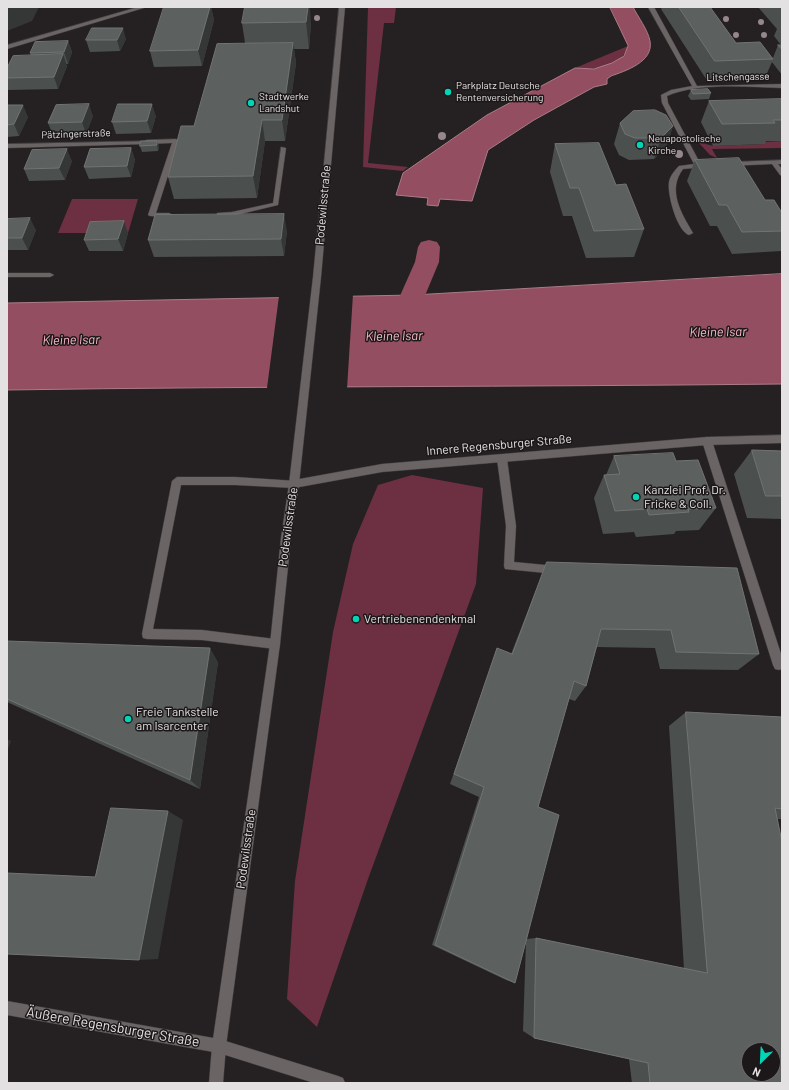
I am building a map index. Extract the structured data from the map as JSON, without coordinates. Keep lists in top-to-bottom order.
{
  "streets": {
    "street": [
      "Litschengasse",
      "Pätzingerstraße",
      "Podewilsstraße",
      "Innere Regensburger Straße",
      "Äußere Regensburger Straße"
    ]
  },
  "crossings": [
    ["Podewilsstraße", "Innere Regensburger Straße"],
    ["Podewilsstraße", "Äußere Regensburger Straße"]
  ],
  "water": ["Kleine Isar"],
  "places": [
    "Parkplatz Deutsche Rentenversicherung",
    "Stadtwerke Landshut",
    "Neuapostolische Kirche",
    "Kanzlei Prof. Dr. Fricke & Coll.",
    "Vertriebenendenkmal",
    "Freie Tankstelle am Isarcenter"
  ],
  "north": "bottom left"
}
